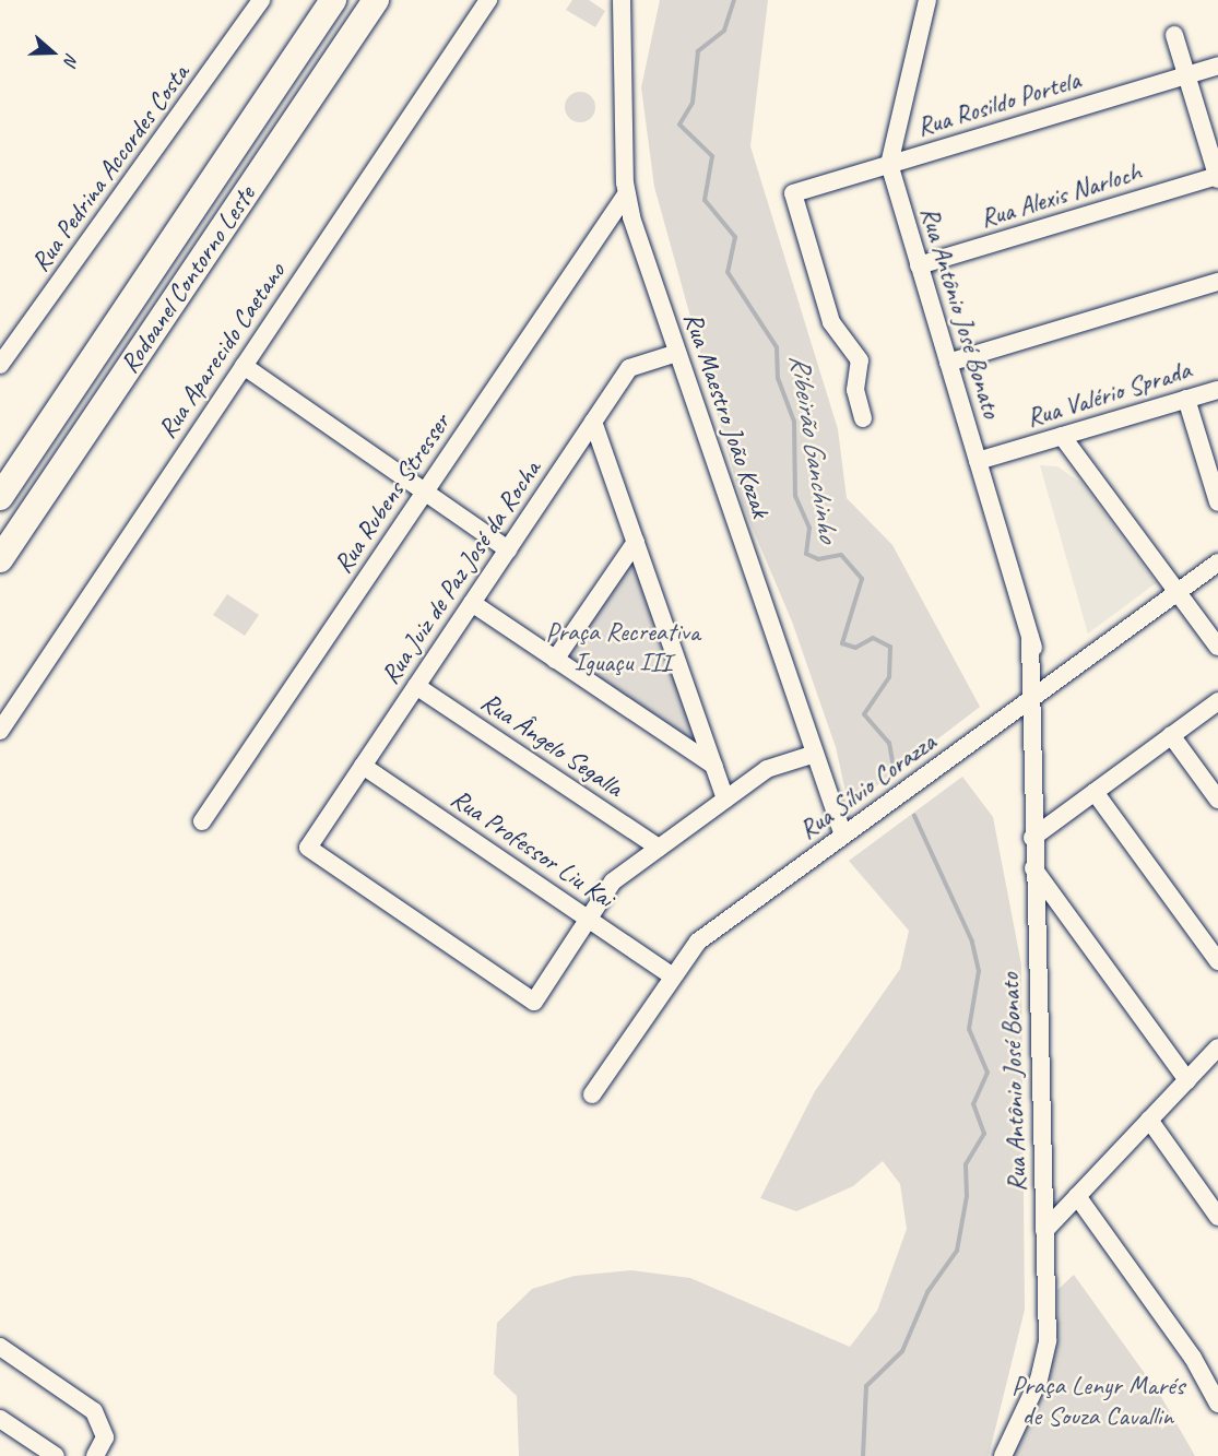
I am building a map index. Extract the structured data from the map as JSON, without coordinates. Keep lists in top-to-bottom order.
{
  "streets": {
    "highway": ["Rodoanel Contorno Leste"],
    "street": [
      "Rua Rosildo Portela",
      "Rua Pedrina Accordes Costa",
      "Rua Alexis Narloch",
      "Rua Antônio José Bonato",
      "Rua Aparecido Caetano",
      "Rua Valério Sprada",
      "Rua Maestro João Kozak",
      "Rua Rubens Stresser",
      "Rua Juiz de Paz José da Rocha",
      "Rua Ângelo Segalla",
      "Rua Sílvio Corazza",
      "Rua Professor Liu Kai"
    ]
  },
  "crossings": [
    ["Rua Rosildo Portela", "Rua Antônio José Bonato"],
    ["Rua Alexis Narloch", "Rua Antônio José Bonato"],
    ["Rua Antônio José Bonato", "Rua Valério Sprada"],
    ["Rua Antônio José Bonato", "Rua Sílvio Corazza"],
    ["Rua Maestro João Kozak", "Rua Rubens Stresser"],
    ["Rua Maestro João Kozak", "Rua Juiz de Paz José da Rocha"],
    ["Rua Maestro João Kozak", "Rua Sílvio Corazza"],
    ["Rua Juiz de Paz José da Rocha", "Rua Ângelo Segalla"],
    ["Rua Juiz de Paz José da Rocha", "Rua Professor Liu Kai"],
    ["Rua Sílvio Corazza", "Rua Professor Liu Kai"]
  ],
  "water": ["Ribeirão Ganchinho"],
  "parks": ["Praça Recreativa Iguaçu III", "Praça Lenyr Marés de Souza Cavallin"],
  "north": "right"
}
